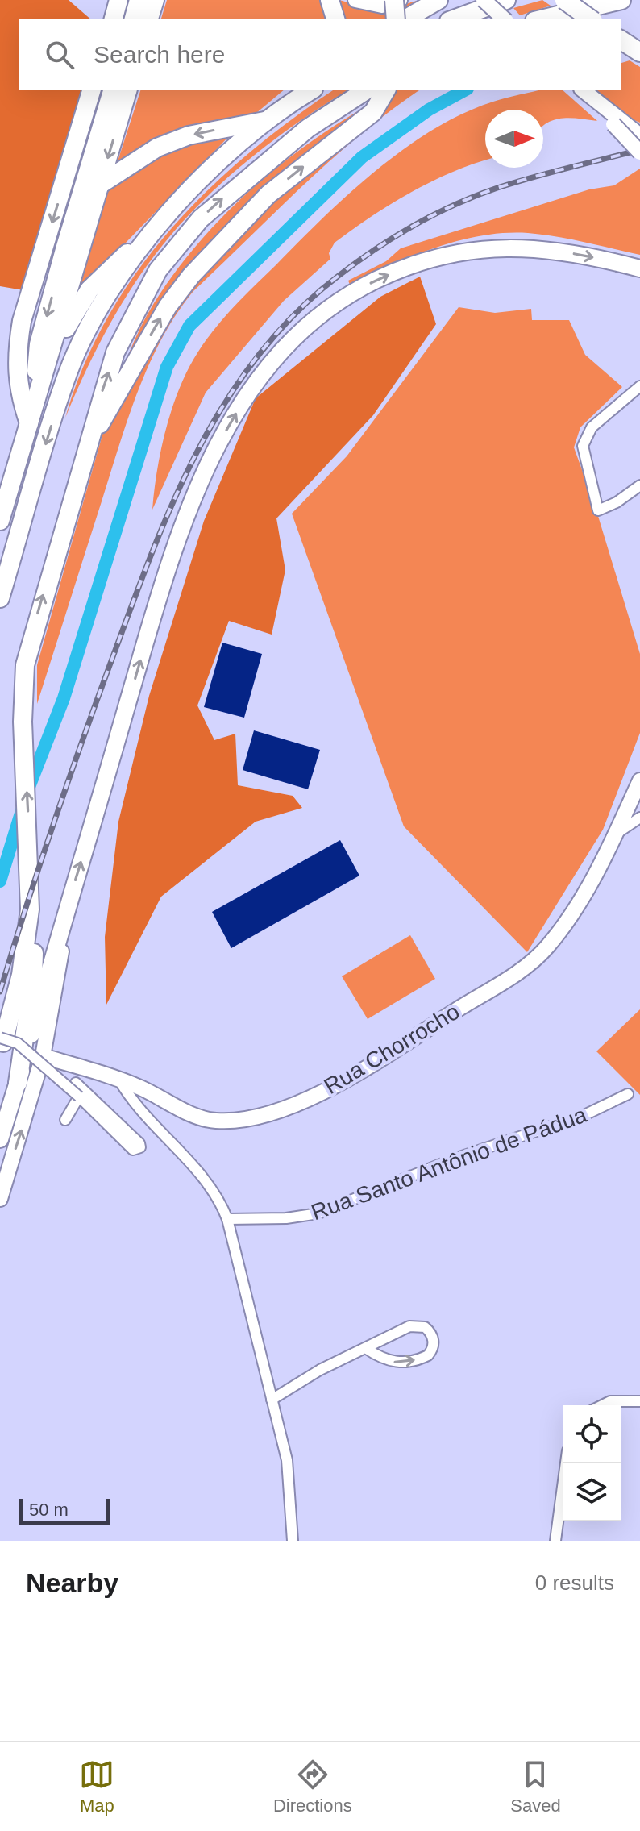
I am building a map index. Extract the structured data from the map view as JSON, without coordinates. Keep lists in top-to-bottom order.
{
  "streets": {
    "street": ["Rua Chorrocho", "Rua Santo Antônio de Pádua"]
  },
  "scale_bar": "50 m",
  "north": "right",
  "page": {
    "search": "Search here",
    "scale": "50 m",
    "heading": ["Nearby", "0 results"],
    "nav": ["Map", "Directions", "Saved"]
  }
}
